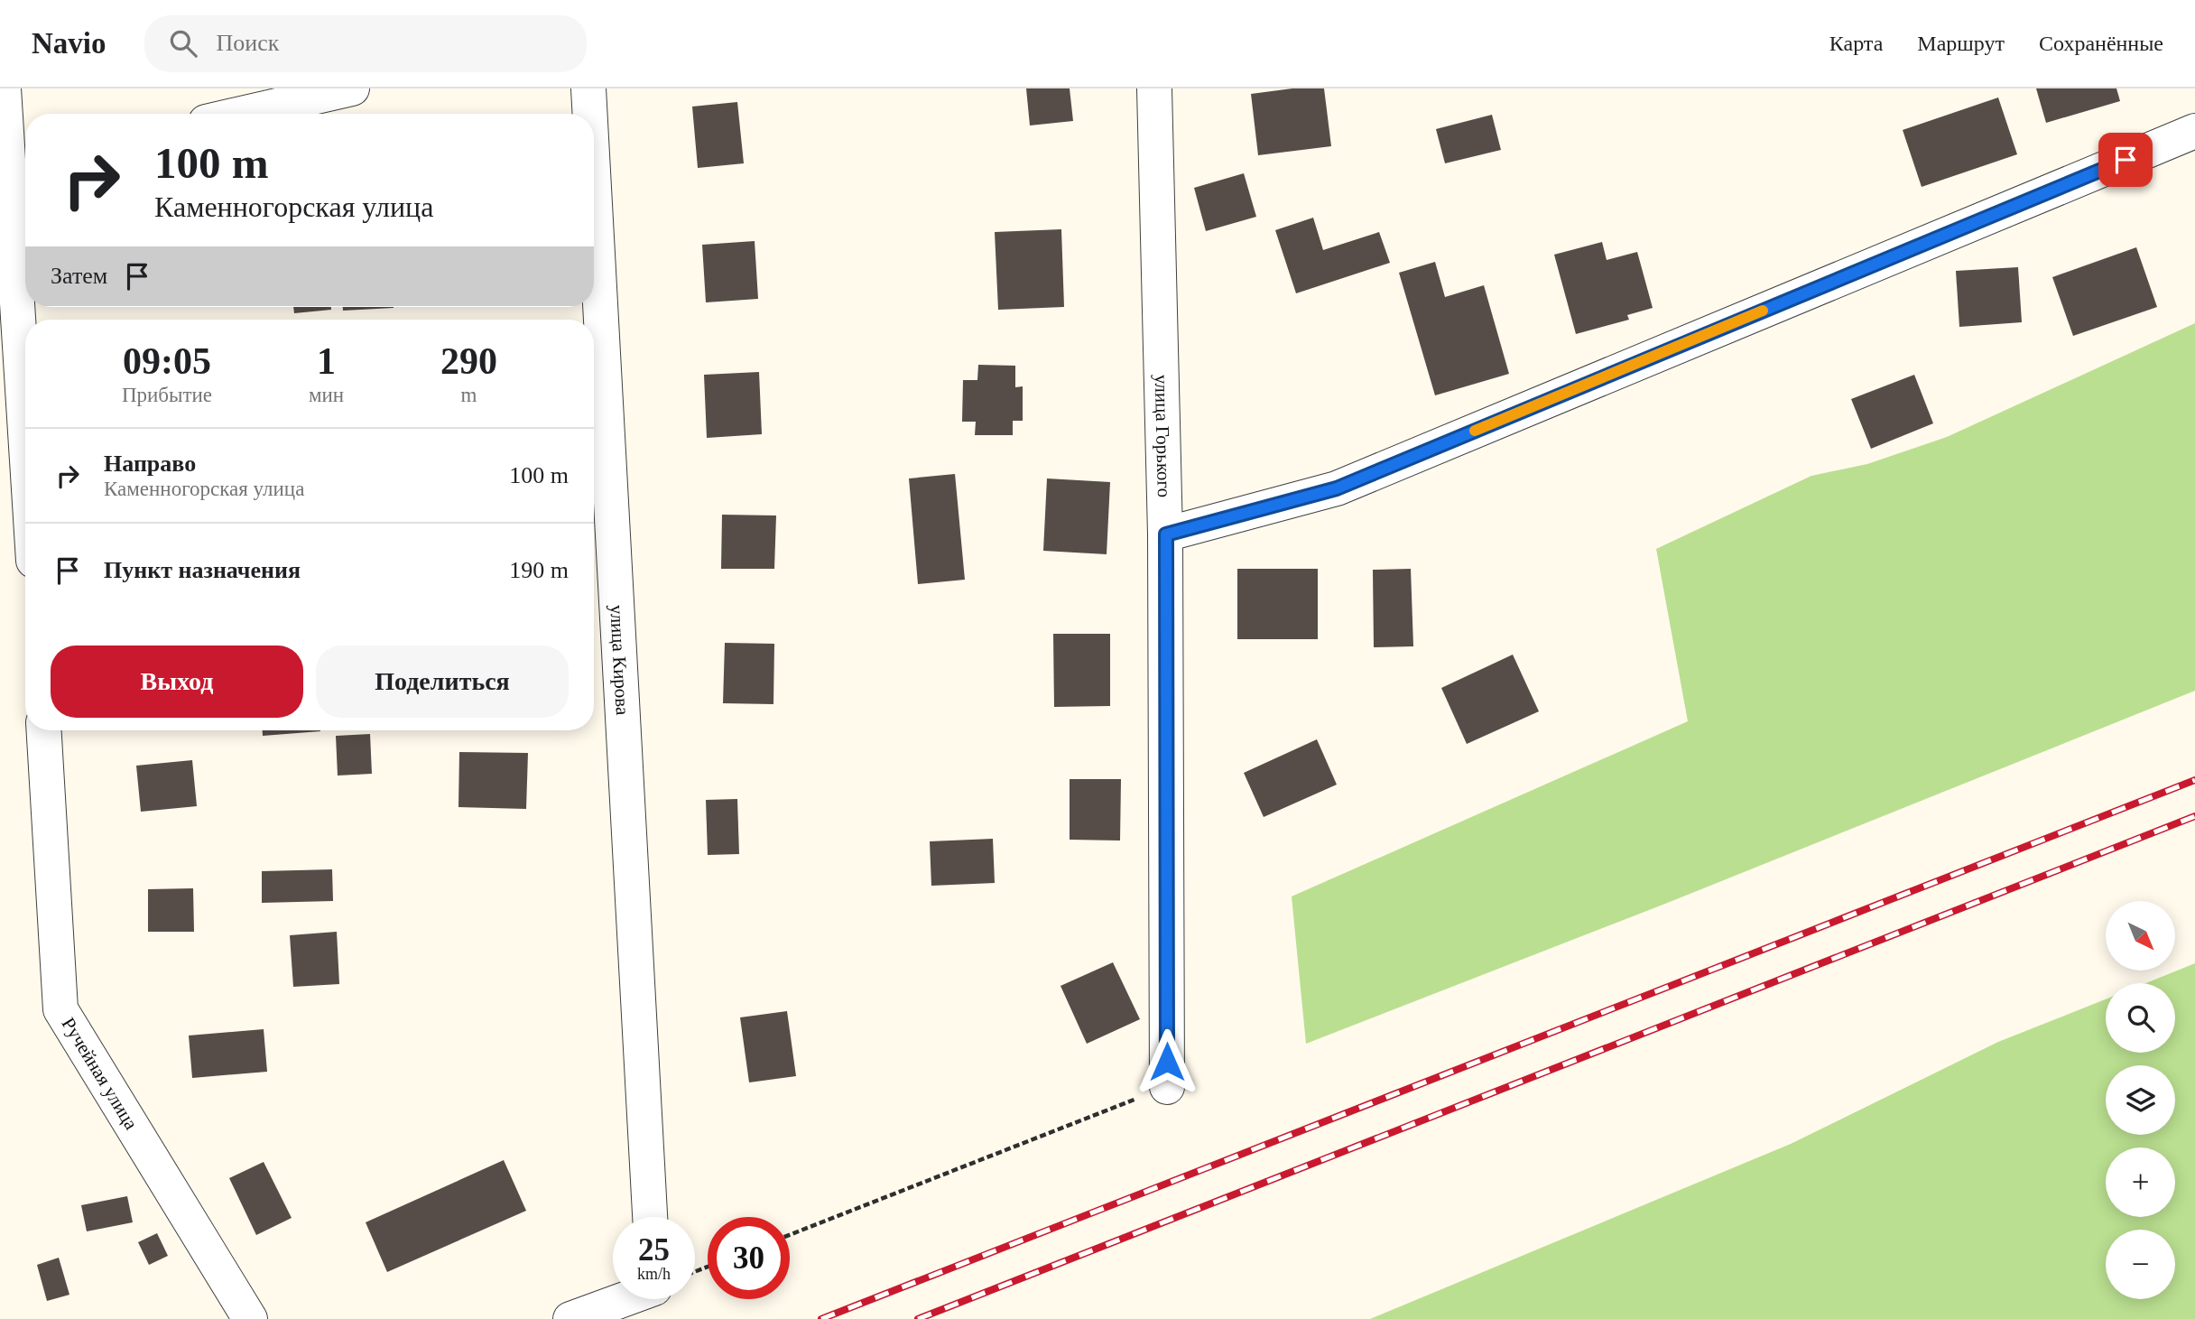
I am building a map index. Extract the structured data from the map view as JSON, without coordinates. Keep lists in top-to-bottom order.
{
  "streets": {
    "street": ["улица Горького", "улица Кирова", "Ручейная улица"]
  },
  "north": "bottom right",
  "page": {
    "header": "Navio",
    "search": "Поиск",
    "nav": ["Карта", "Маршрут", "Сохранённые"],
    "turn": ["100 m", "Каменногорская улица"],
    "then": "Затем",
    "eta": [
      "09:05",
      "Прибытие",
      "1",
      "мин",
      "290",
      "m"
    ],
    "list": [
      {
        "name": "Направо",
        "note": "Каменногорская улица",
        "value": "100 m"
      },
      {
        "name": "Пункт назначения",
        "value": "190 m"
      }
    ],
    "buttons": ["Выход", "Поделиться"],
    "map_buttons": ["+", "−"],
    "speed": "25 km/h",
    "limit": "30"
  }
}
